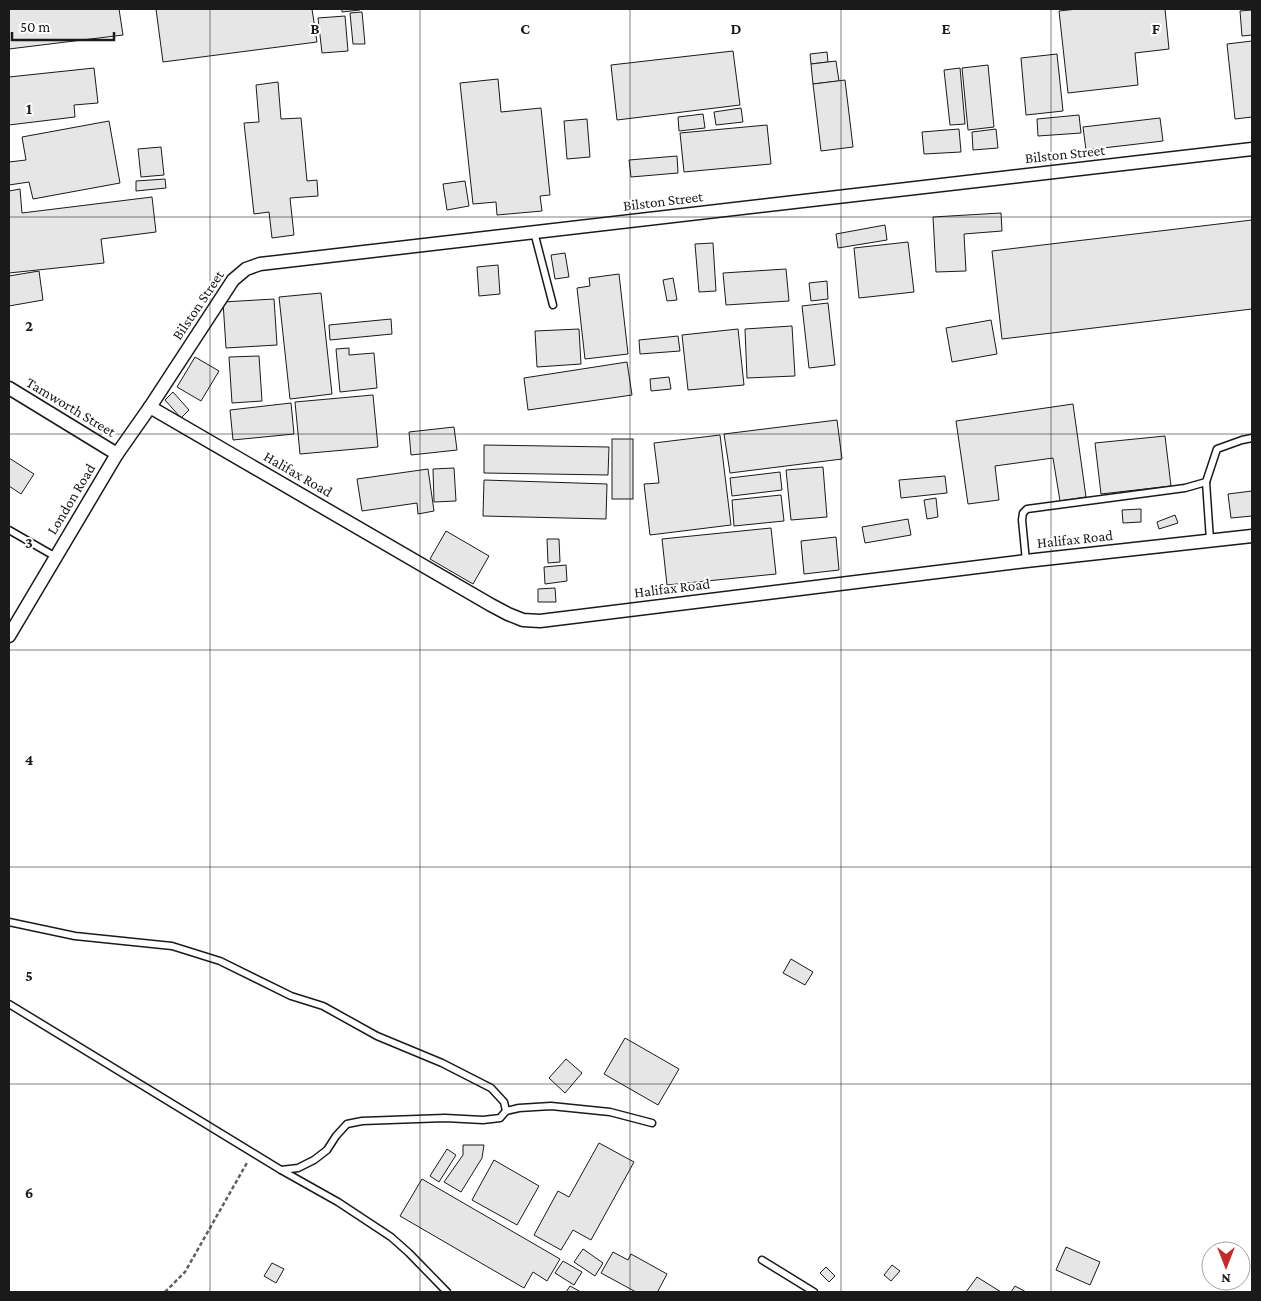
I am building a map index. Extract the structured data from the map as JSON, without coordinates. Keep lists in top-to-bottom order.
{
  "streets": {
    "street": [
      "Bilston Street",
      "Tamworth Street",
      "Halifax Road",
      "London Road"
    ]
  },
  "crossings": [
    ["Bilston Street", "Halifax Road"],
    ["Bilston Street", "London Road"],
    ["Tamworth Street", "London Road"],
    ["Halifax Road", "London Road"]
  ],
  "scale_bar": "50 m",
  "north": "bottom",
  "grid": {
    "columns": [
      "B",
      "C",
      "D",
      "E",
      "F"
    ],
    "rows": [
      "1",
      "2",
      "3",
      "4",
      "5",
      "6"
    ]
  }
}
